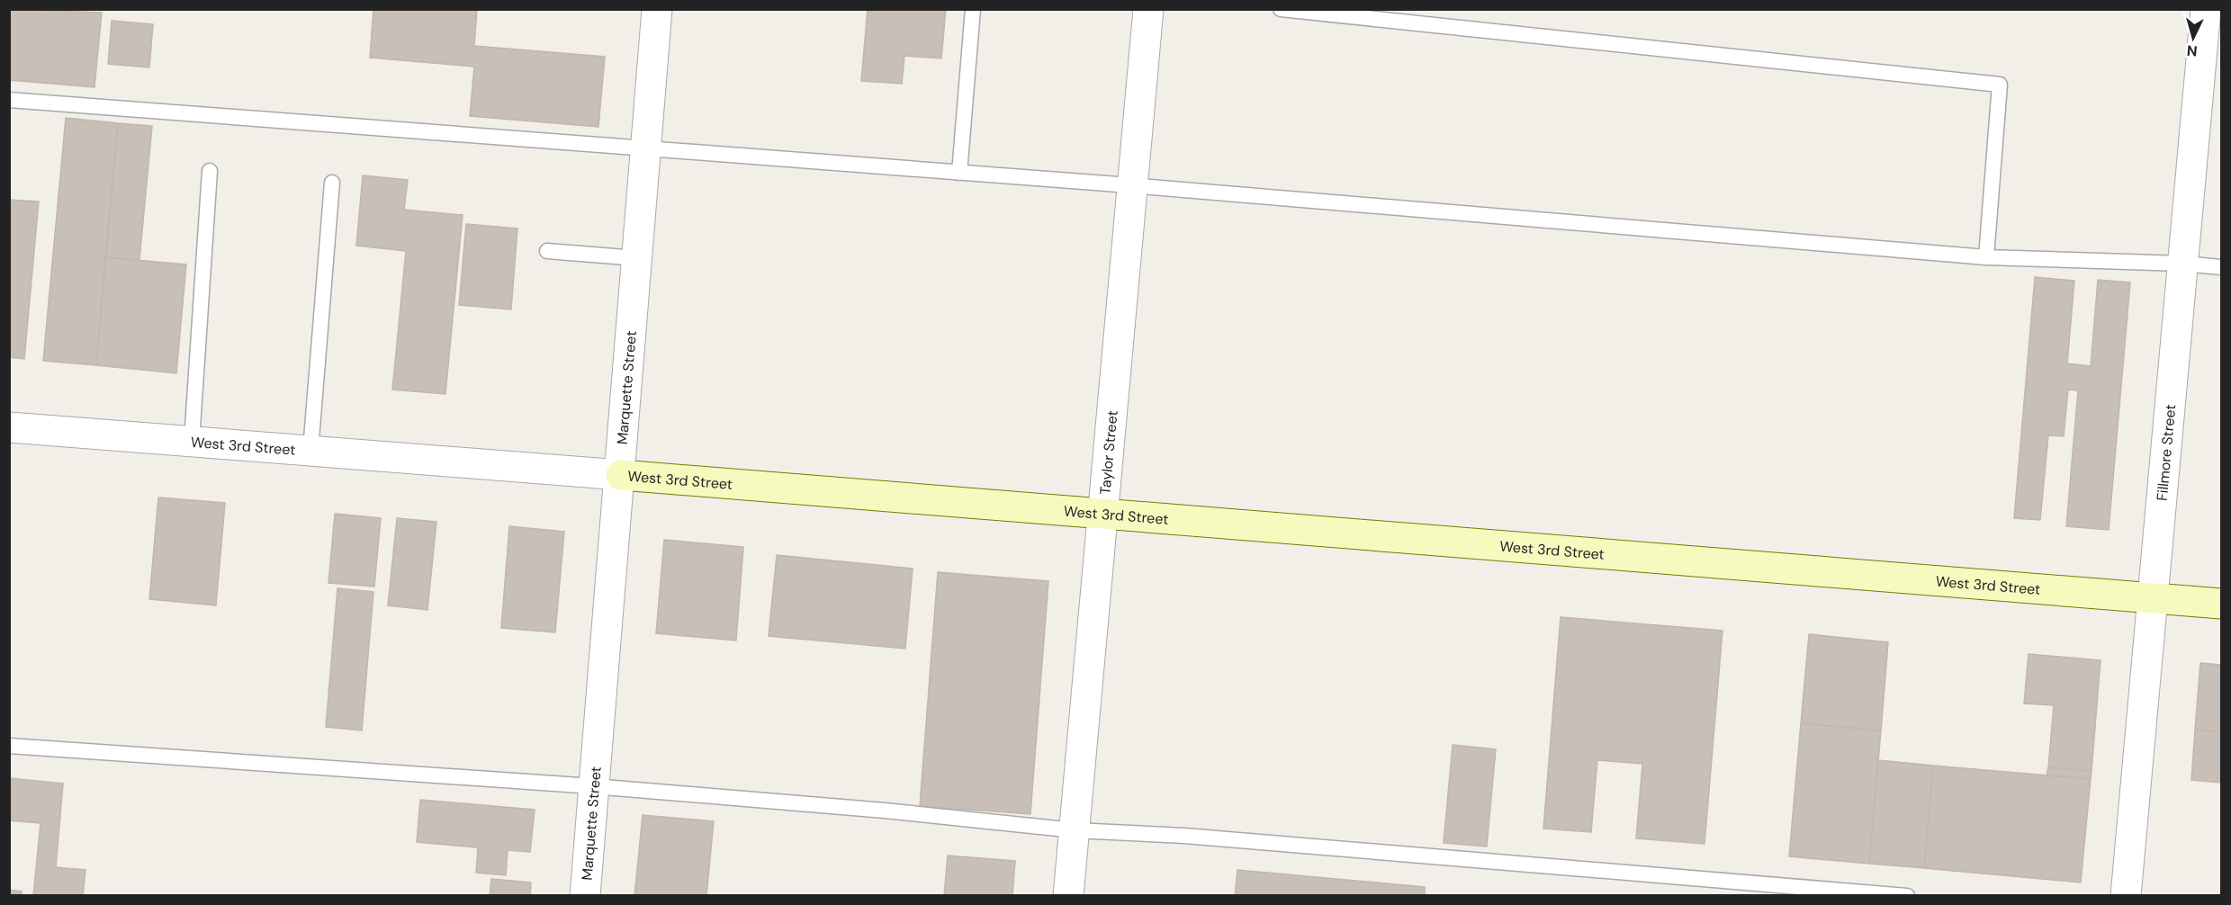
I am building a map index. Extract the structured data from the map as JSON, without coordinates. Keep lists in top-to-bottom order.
{
  "streets": {
    "main road": ["West 3rd Street"],
    "street": ["Marquette Street", "Taylor Street", "Fillmore Street"]
  },
  "crossings": [
    ["Marquette Street", "West 3rd Street"],
    ["West 3rd Street", "Taylor Street"],
    ["West 3rd Street", "Fillmore Street"]
  ],
  "north": "bottom"
}
